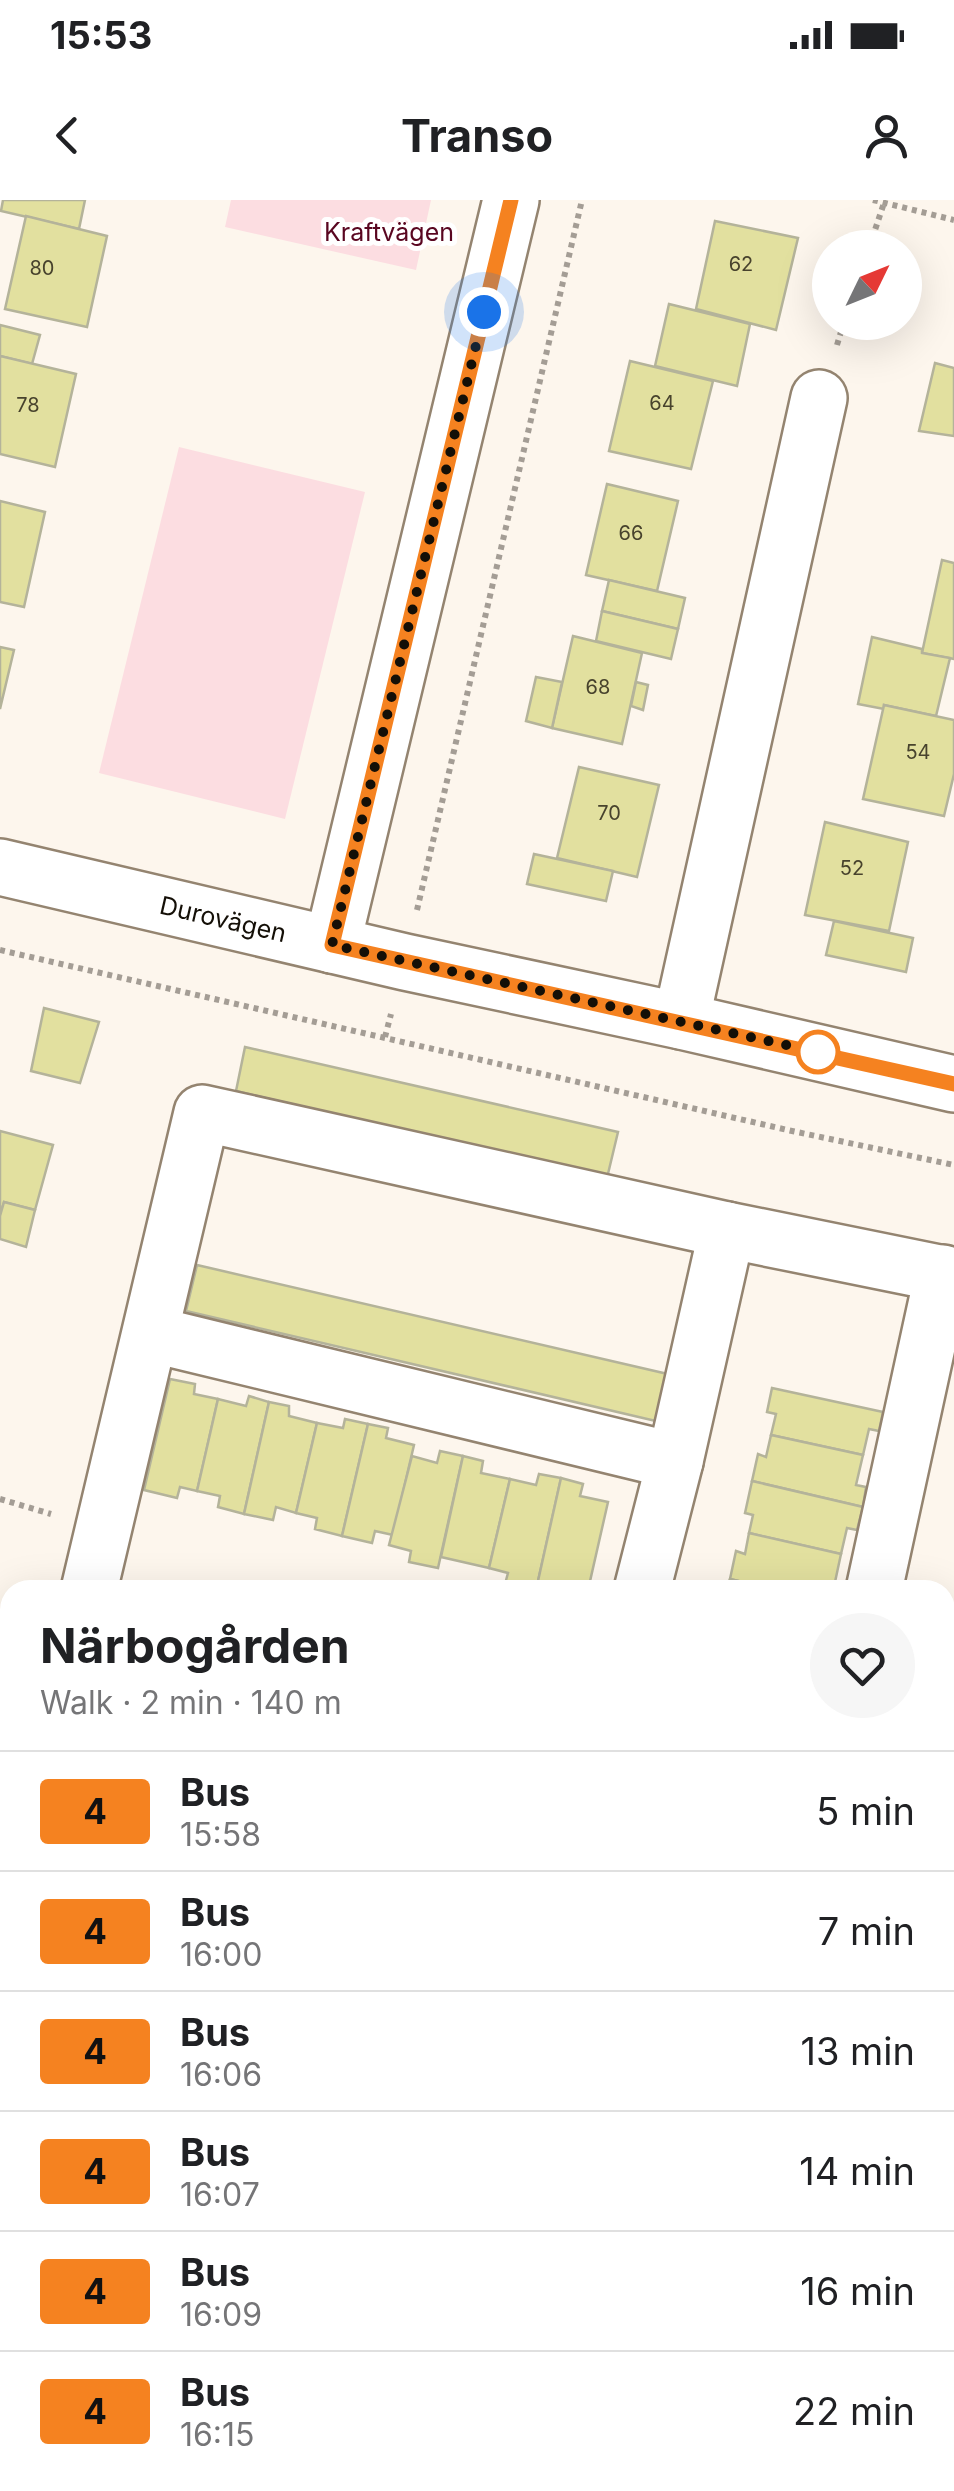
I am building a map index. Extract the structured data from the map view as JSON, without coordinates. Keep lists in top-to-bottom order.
{
  "streets": {
    "street": ["Durovägen"]
  },
  "parks": ["Kraftvägen"],
  "lines": ["bus line 4"],
  "house_numbers": [
    "62",
    "80",
    "64",
    "78",
    "66",
    "68",
    "54",
    "70",
    "52"
  ],
  "north": "top right",
  "page": {
    "status": "15:53",
    "header": "Transo",
    "heading": ["Närbogården", "Walk · 2 min · 140 m"],
    "list": [
      {
        "mark": "4",
        "name": "Bus",
        "note": "15:58",
        "value": "5 min"
      },
      {
        "mark": "4",
        "name": "Bus",
        "note": "16:00",
        "value": "7 min"
      },
      {
        "mark": "4",
        "name": "Bus",
        "note": "16:06",
        "value": "13 min"
      },
      {
        "mark": "4",
        "name": "Bus",
        "note": "16:07",
        "value": "14 min"
      },
      {
        "mark": "4",
        "name": "Bus",
        "note": "16:09",
        "value": "16 min"
      },
      {
        "mark": "4",
        "name": "Bus",
        "note": "16:15",
        "value": "22 min"
      }
    ]
  }
}
